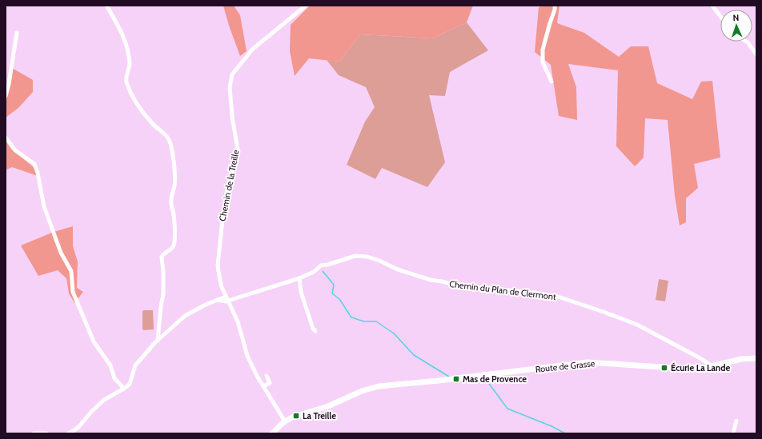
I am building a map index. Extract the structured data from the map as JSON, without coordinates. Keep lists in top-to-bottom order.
{
  "streets": {
    "street": ["Chemin de la Treille", "Chemin du Plan de Clermont", "Route de Grasse"]
  },
  "crossings": [
    ["Chemin de la Treille", "Chemin du Plan de Clermont"],
    ["Chemin de la Treille", "Route de Grasse"],
    ["Chemin du Plan de Clermont", "Route de Grasse"]
  ],
  "places": {
    "transit": ["Écurie La Lande", "Mas de Provence", "La Treille"]
  },
  "north": "top"
}
